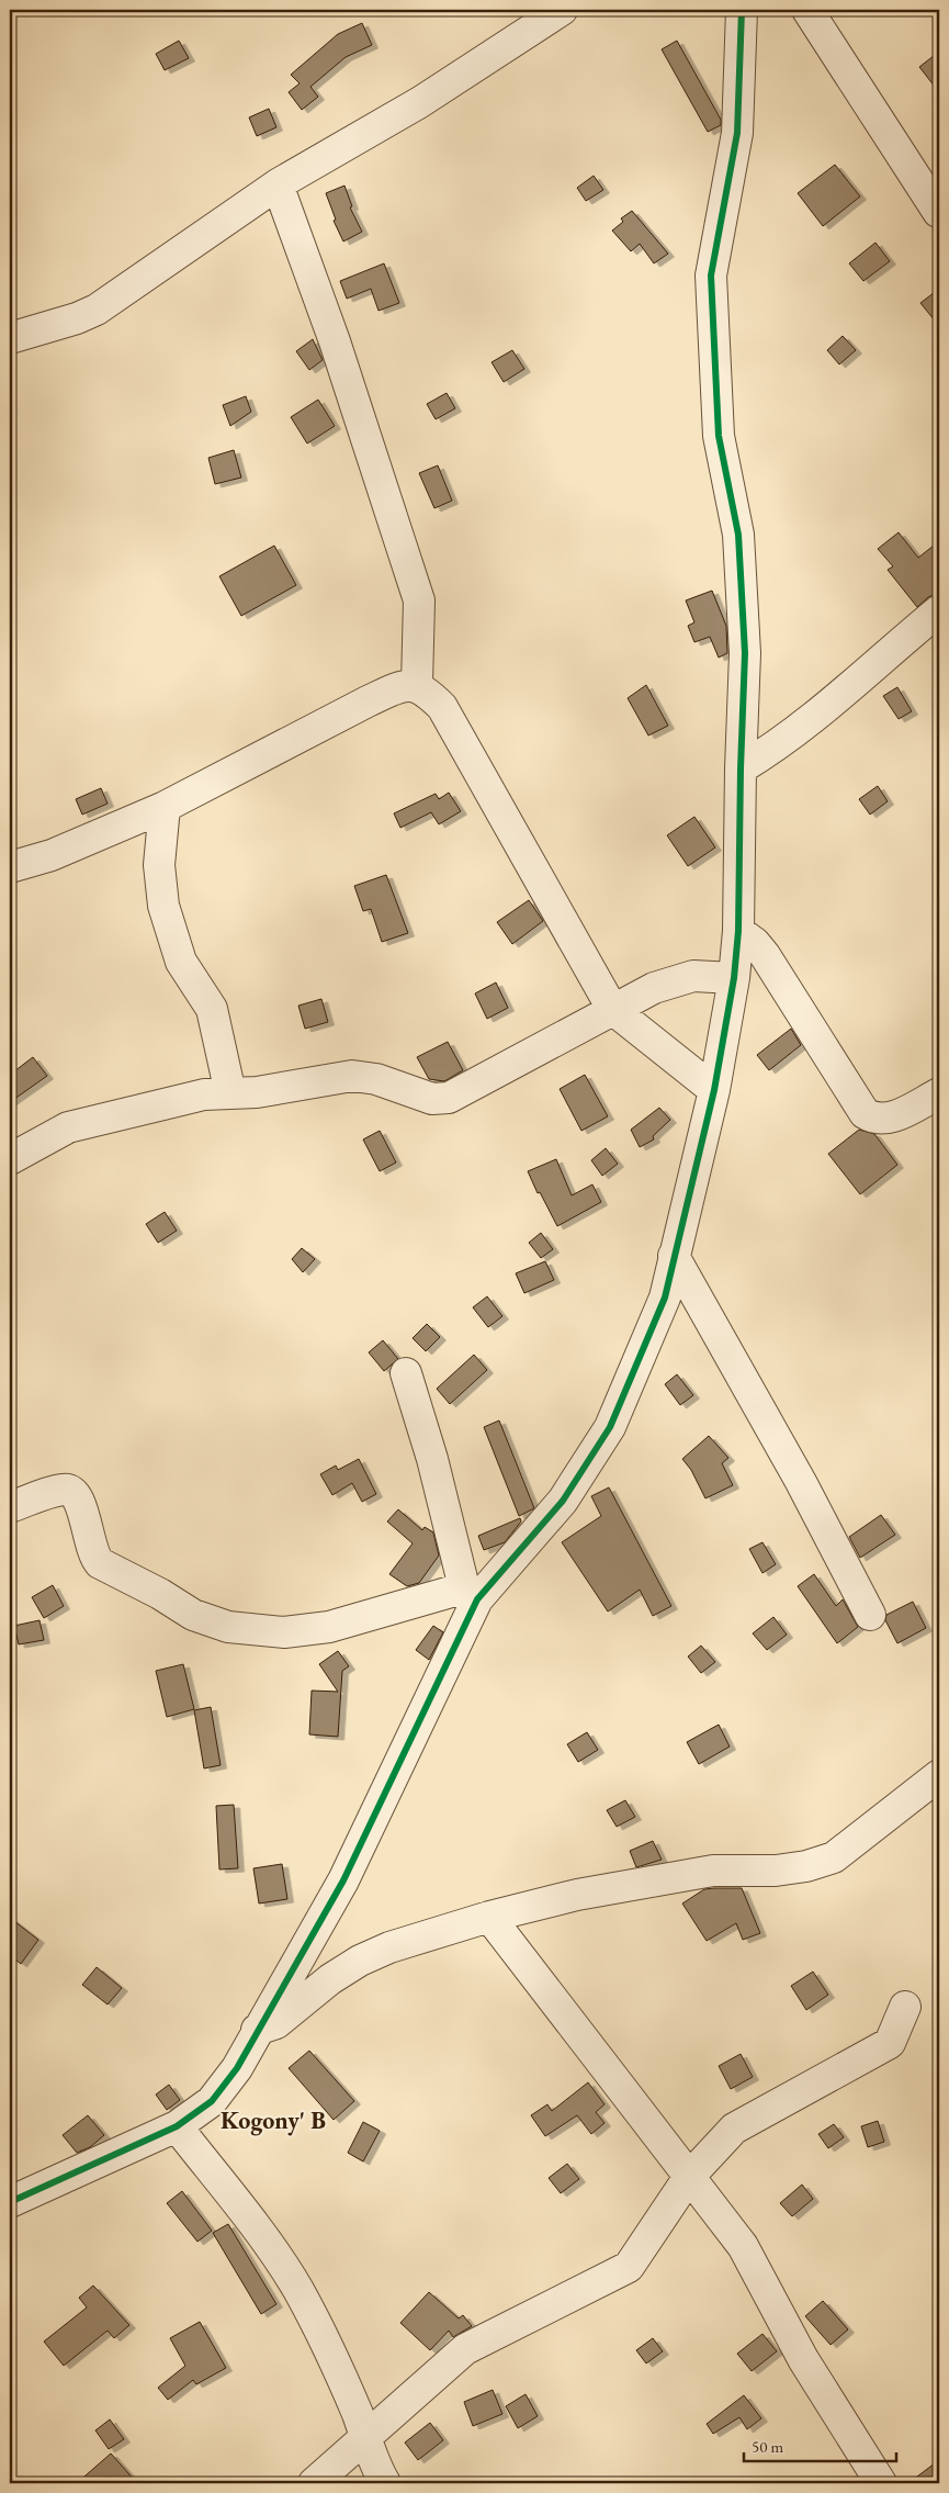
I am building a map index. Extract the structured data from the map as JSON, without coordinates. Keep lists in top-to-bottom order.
{
  "districts": ["Kogony' B"],
  "scale_bar": "50 m"
}
